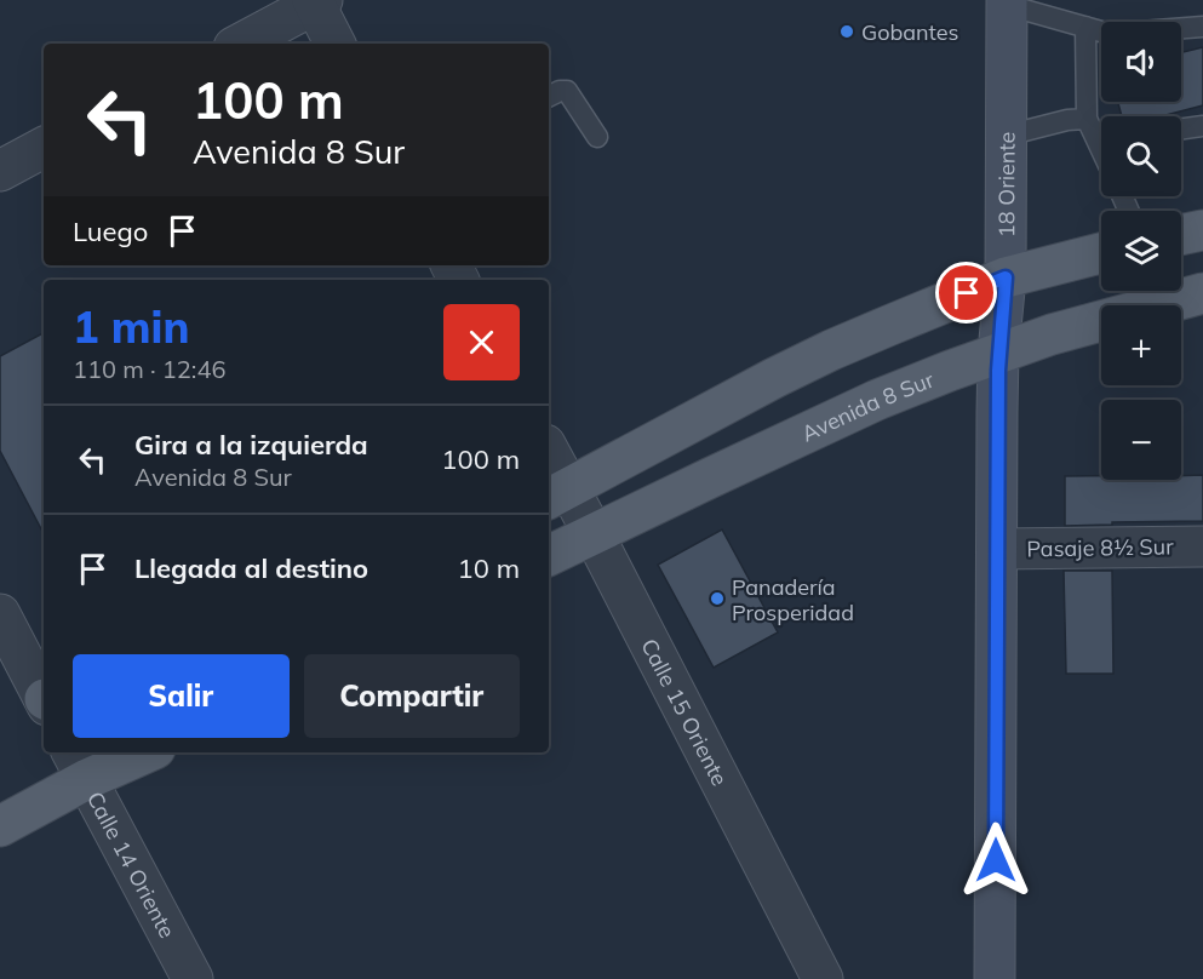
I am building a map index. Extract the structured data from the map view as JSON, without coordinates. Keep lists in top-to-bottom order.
{
  "streets": {
    "main road": ["18 Oriente", "Avenida 8 Sur"],
    "street": ["Pasaje 8½ Sur", "Calle 15 Oriente", "Calle 14 Oriente"]
  },
  "crossings": [
    ["18 Oriente", "Avenida 8 Sur"],
    ["18 Oriente", "Pasaje 8½ Sur"],
    ["Avenida 8 Sur", "Calle 15 Oriente"]
  ],
  "places": ["Gobantes", "Panadería Prosperidad"],
  "page": {
    "map_buttons": ["+", "−"],
    "turn": ["100 m", "Avenida 8 Sur"],
    "then": "Luego",
    "heading": ["1 min", "110 m · 12:46"],
    "list": [
      {
        "name": "Gira a la izquierda",
        "note": "Avenida 8 Sur",
        "value": "100 m"
      },
      {
        "name": "Llegada al destino",
        "value": "10 m"
      }
    ],
    "buttons": ["Salir", "Compartir"]
  }
}
